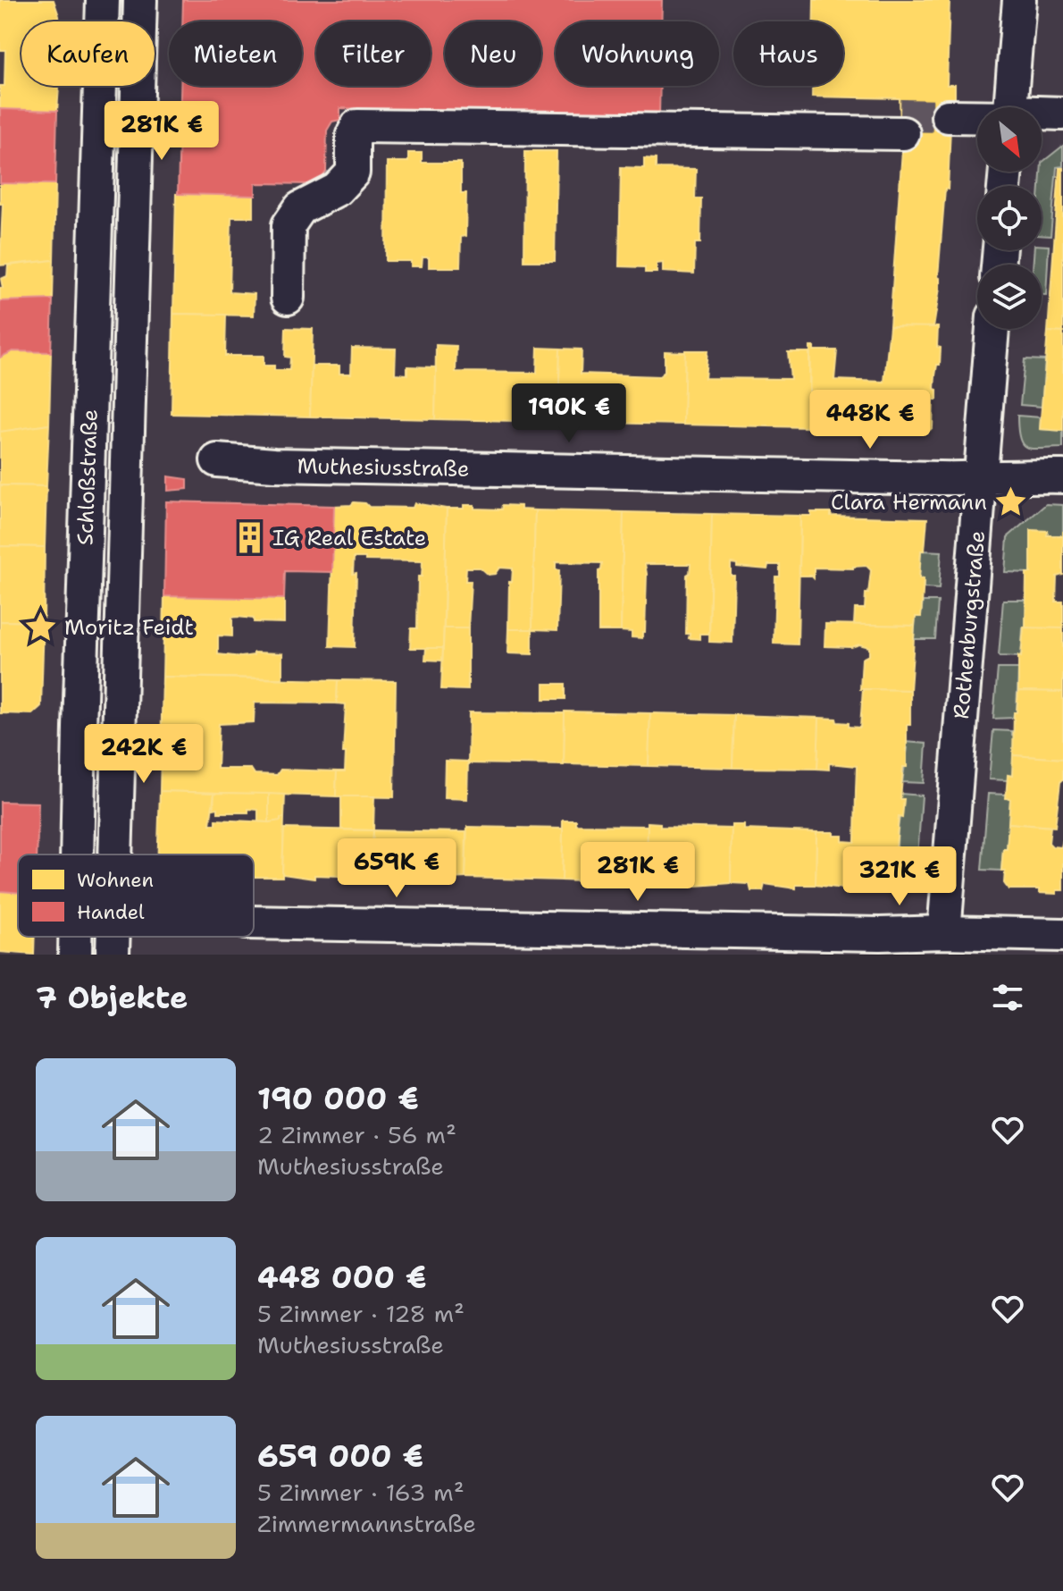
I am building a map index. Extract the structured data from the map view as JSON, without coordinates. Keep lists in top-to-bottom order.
{
  "streets": {
    "street": ["Muthesiusstraße", "Schloßstraße", "Rothenburgstraße"]
  },
  "crossings": [
    ["Muthesiusstraße", "Rothenburgstraße"]
  ],
  "places": {
    "place": ["Clara Hermann", "Moritz Feidt"],
    "building": ["IG Real Estate"]
  },
  "legend": ["Wohnen", "Handel"],
  "north": "bottom right",
  "page": {
    "chip": [
      "Kaufen",
      "Mieten",
      "Filter",
      "Neu",
      "Wohnung",
      "Haus"
    ],
    "price": [
      "281K €",
      "190K €",
      "448K €",
      "242K €",
      "659K €",
      "281K €",
      "321K €"
    ],
    "heading": "7 Objekte",
    "list": [
      {
        "name": "190 000 €",
        "note": "2 Zimmer · 56 m² · Muthesiusstraße"
      },
      {
        "name": "448 000 €",
        "note": "5 Zimmer · 128 m² · Muthesiusstraße"
      },
      {
        "name": "659 000 €",
        "note": "5 Zimmer · 163 m² · Zimmermannstraße"
      }
    ]
  }
}
